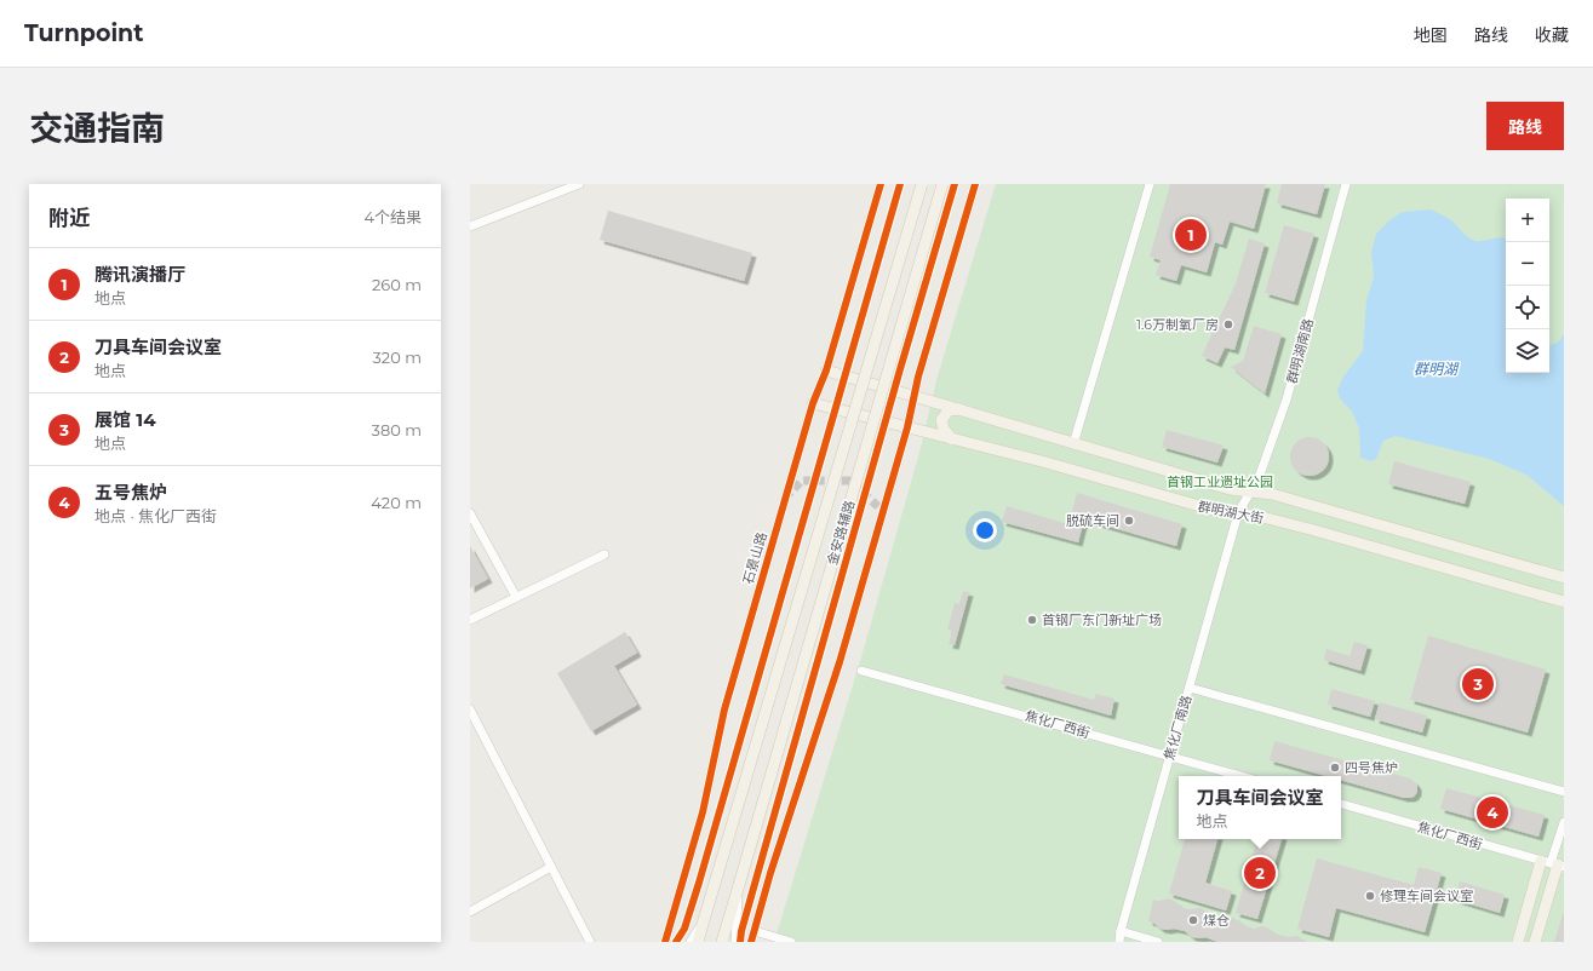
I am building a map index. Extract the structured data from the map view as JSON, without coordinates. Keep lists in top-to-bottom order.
{
  "streets": {
    "main road": ["群明湖大街"],
    "street": [
      "群明湖南路",
      "石景山路",
      "焦化厂西街",
      "焦化厂南路"
    ],
    "cycle path": ["金安路辅路"]
  },
  "crossings": [
    ["群明湖南路", "群明湖大街"],
    ["群明湖南路", "焦化厂南路"],
    ["群明湖大街", "石景山路"],
    ["群明湖大街", "焦化厂南路"],
    ["焦化厂西街", "焦化厂南路"]
  ],
  "water": ["群明湖"],
  "parks": ["首钢工业遗址公园"],
  "places": [
    "1.6万制氧厂房",
    "脱硫车间",
    "首钢厂东门新址广场",
    "四号焦炉",
    "修理车间会议室",
    "煤仓"
  ],
  "page": {
    "header": "Turnpoint",
    "nav": ["地图", "路线", "收藏"],
    "title": "交通指南",
    "buttons": "路线",
    "heading": ["附近", "4个结果"],
    "map_buttons": ["+", "−"],
    "pins": [
      "1",
      "3",
      "4",
      "2"
    ],
    "list": [
      {
        "mark": "1",
        "name": "腾讯演播厅",
        "note": "地点",
        "value": "260 m"
      },
      {
        "mark": "2",
        "name": "刀具车间会议室",
        "note": "地点",
        "value": "320 m"
      },
      {
        "mark": "3",
        "name": "展馆 14",
        "note": "地点",
        "value": "380 m"
      },
      {
        "mark": "4",
        "name": "五号焦炉",
        "note": "地点 · 焦化厂西街",
        "value": "420 m"
      }
    ],
    "popup": ["刀具车间会议室", "地点"]
  }
}
